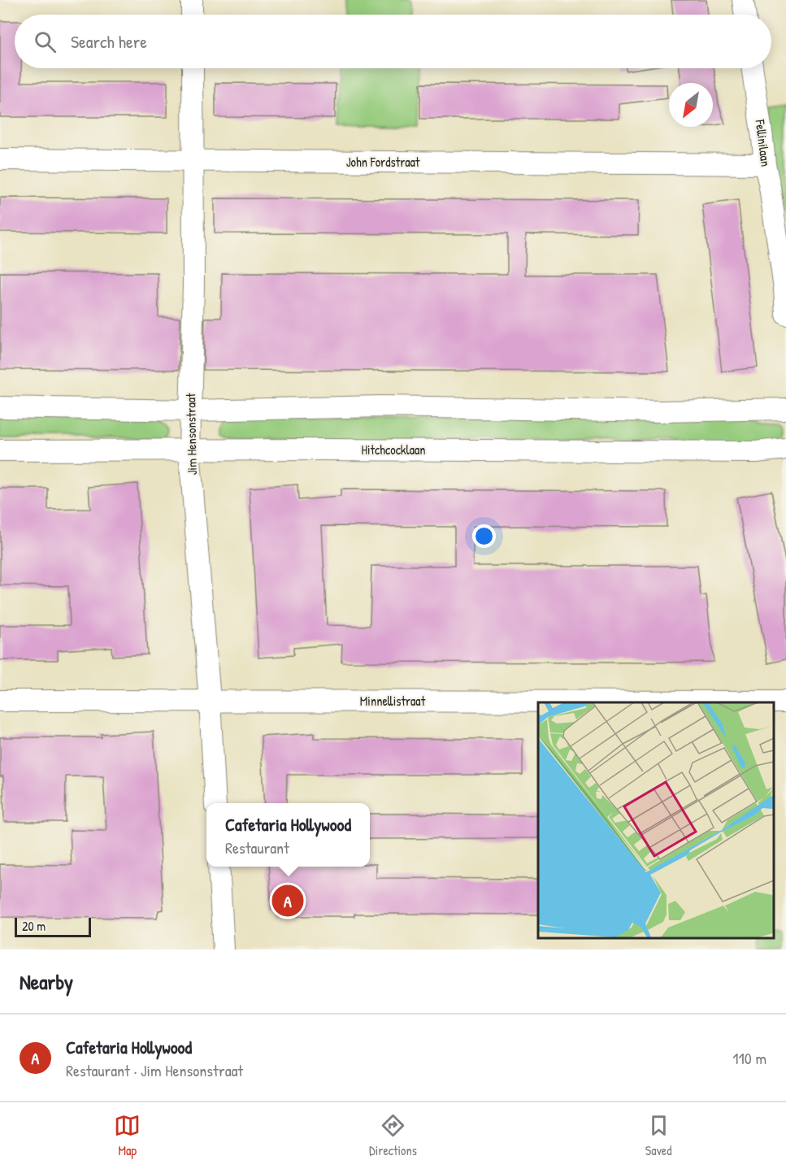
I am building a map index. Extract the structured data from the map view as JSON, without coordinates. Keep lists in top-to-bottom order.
{
  "streets": {
    "street": [
      "Fellinilaan",
      "John Fordstraat",
      "Jim Hensonstraat",
      "Hitchcocklaan",
      "Minnellistraat"
    ]
  },
  "crossings": [
    ["Fellinilaan", "John Fordstraat"],
    ["John Fordstraat", "Jim Hensonstraat"],
    ["Jim Hensonstraat", "Hitchcocklaan"],
    ["Jim Hensonstraat", "Minnellistraat"]
  ],
  "scale_bar": "20 m",
  "north": "bottom left",
  "page": {
    "search": "Search here",
    "popup": ["Cafetaria Hollywood", "Restaurant"],
    "pins": "A",
    "scale": "20 m",
    "heading": "Nearby",
    "list": [
      {
        "mark": "A",
        "name": "Cafetaria Hollywood",
        "note": "Restaurant · Jim Hensonstraat",
        "value": "110 m"
      }
    ],
    "nav": ["Map", "Directions", "Saved"]
  }
}
